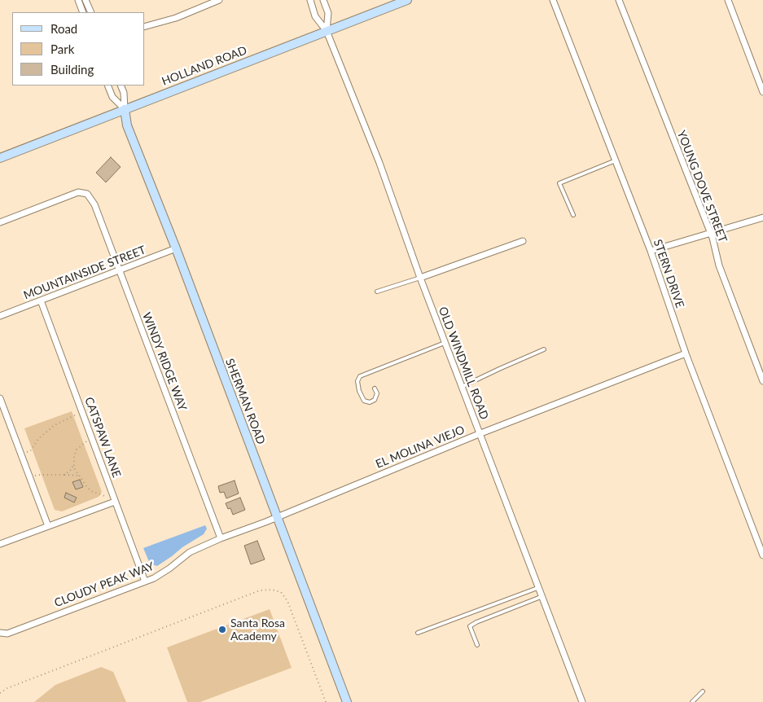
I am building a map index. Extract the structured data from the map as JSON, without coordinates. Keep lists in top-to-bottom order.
{
  "streets": {
    "street": [
      "HOLLAND ROAD",
      "YOUNG DOVE STREET",
      "MOUNTAINSIDE STREET",
      "STERN DRIVE",
      "WINDY RIDGE WAY",
      "OLD WINDMILL ROAD",
      "SHERMAN ROAD",
      "CATSPAW LANE",
      "EL MOLINA VIEJO",
      "CLOUDY PEAK WAY"
    ]
  },
  "crossings": [
    ["HOLLAND ROAD", "OLD WINDMILL ROAD"],
    ["HOLLAND ROAD", "SHERMAN ROAD"],
    ["MOUNTAINSIDE STREET", "WINDY RIDGE WAY"],
    ["MOUNTAINSIDE STREET", "SHERMAN ROAD"],
    ["MOUNTAINSIDE STREET", "CATSPAW LANE"],
    ["STERN DRIVE", "EL MOLINA VIEJO"],
    ["WINDY RIDGE WAY", "CLOUDY PEAK WAY"],
    ["OLD WINDMILL ROAD", "EL MOLINA VIEJO"],
    ["SHERMAN ROAD", "EL MOLINA VIEJO"],
    ["SHERMAN ROAD", "CLOUDY PEAK WAY"],
    ["CATSPAW LANE", "CLOUDY PEAK WAY"],
    ["EL MOLINA VIEJO", "CLOUDY PEAK WAY"]
  ],
  "places": ["Santa Rosa Academy"],
  "legend": ["Road", "Park", "Building"]
}
